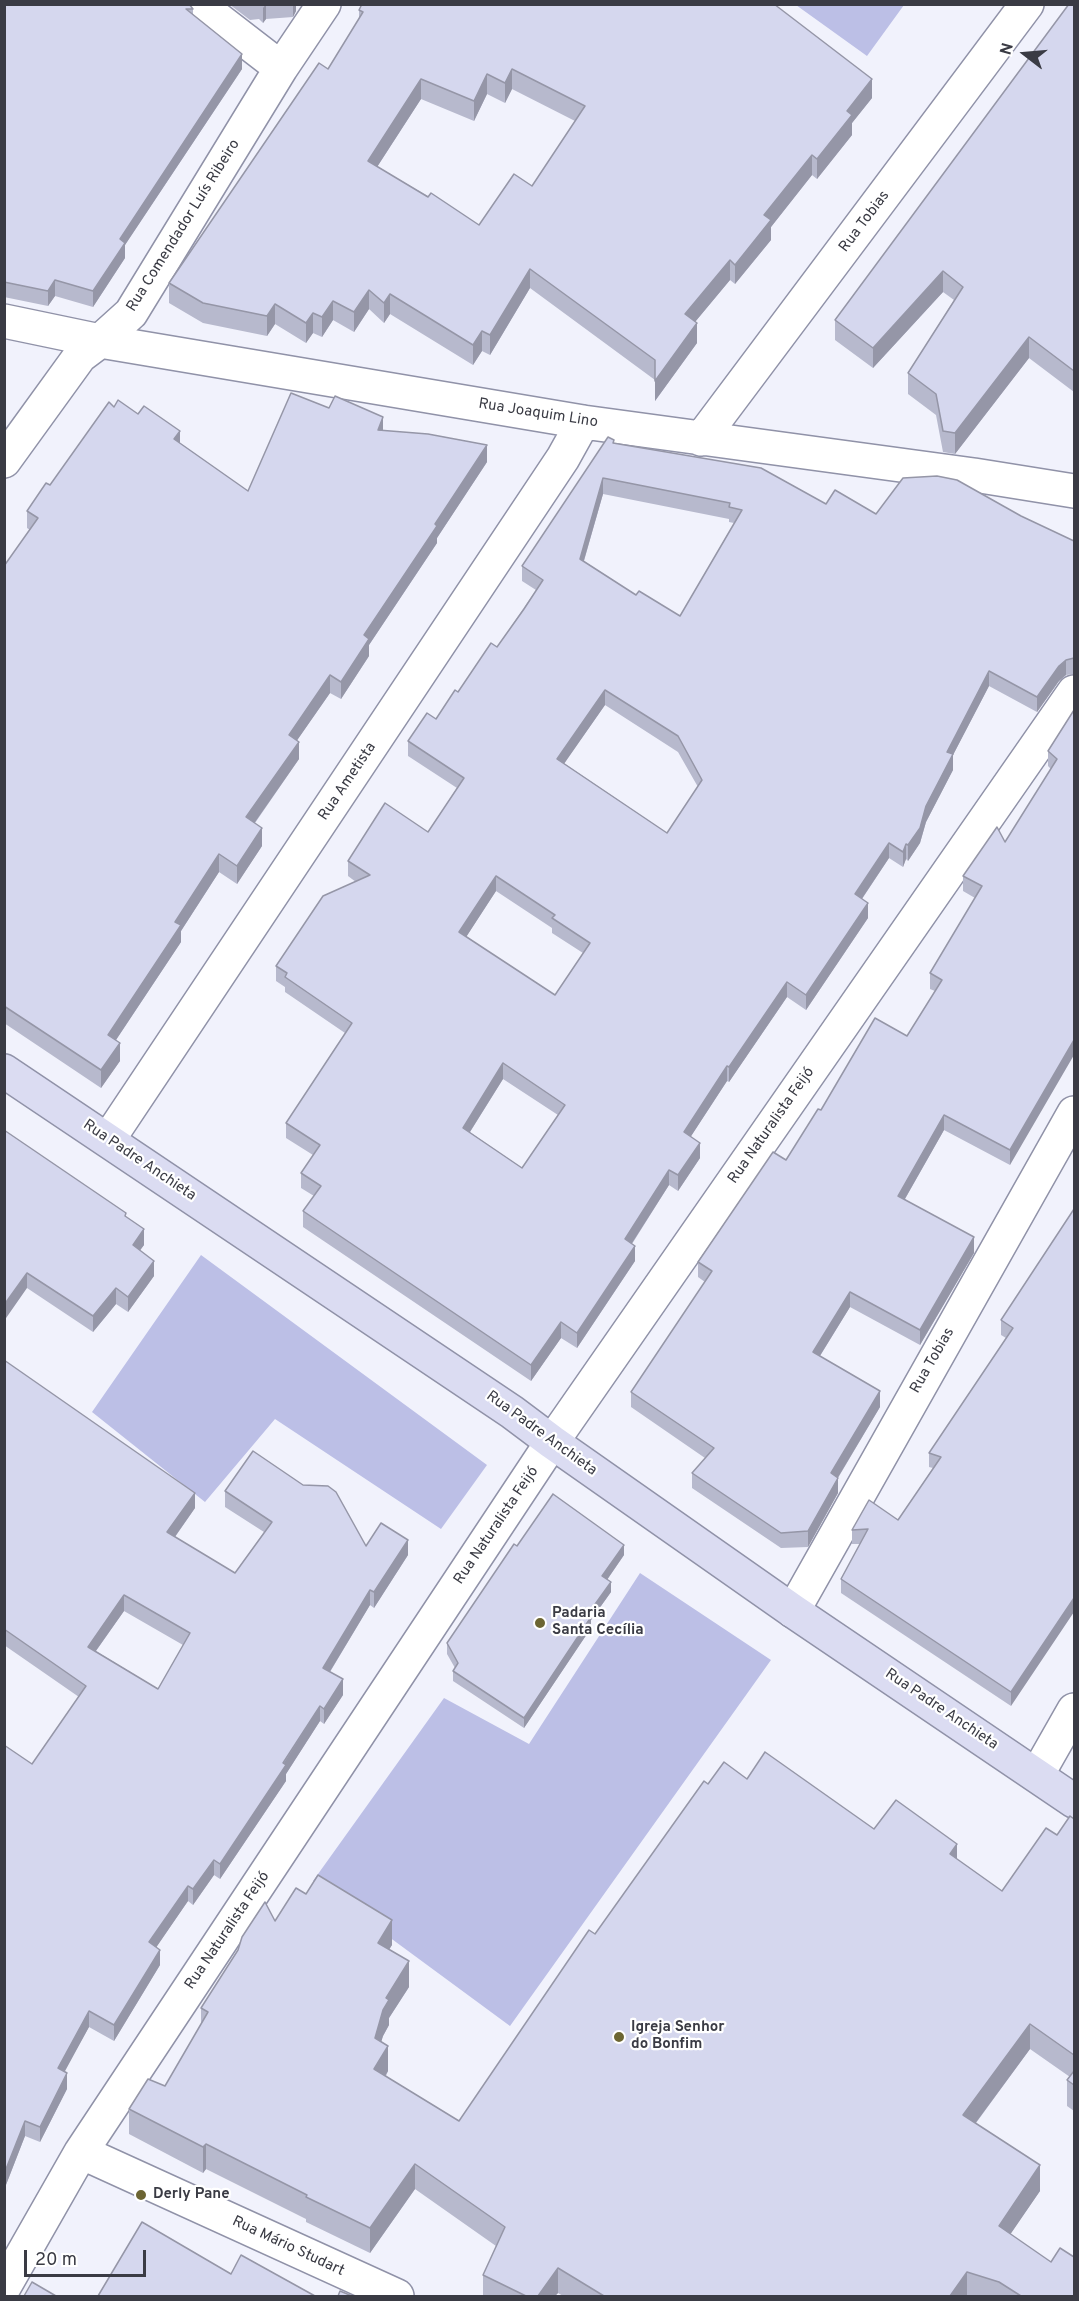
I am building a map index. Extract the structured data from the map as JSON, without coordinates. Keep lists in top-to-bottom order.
{
  "streets": {
    "street": [
      "Rua Tobias",
      "Rua Comendador Luís Ribeiro",
      "Rua Joaquim Lino",
      "Rua Ametista",
      "Rua Naturalista Feijó",
      "Rua Padre Anchieta",
      "Rua Mário Studart"
    ]
  },
  "crossings": [
    ["Rua Tobias", "Rua Joaquim Lino"],
    ["Rua Tobias", "Rua Padre Anchieta"],
    ["Rua Comendador Luís Ribeiro", "Rua Joaquim Lino"],
    ["Rua Joaquim Lino", "Rua Ametista"],
    ["Rua Ametista", "Rua Padre Anchieta"],
    ["Rua Naturalista Feijó", "Rua Padre Anchieta"],
    ["Rua Naturalista Feijó", "Rua Mário Studart"]
  ],
  "places": ["Padaria Santa Cecília", "Igreja Senhor do Bonfim", "Derly Pane"],
  "scale_bar": "20 m",
  "north": "left"
}
